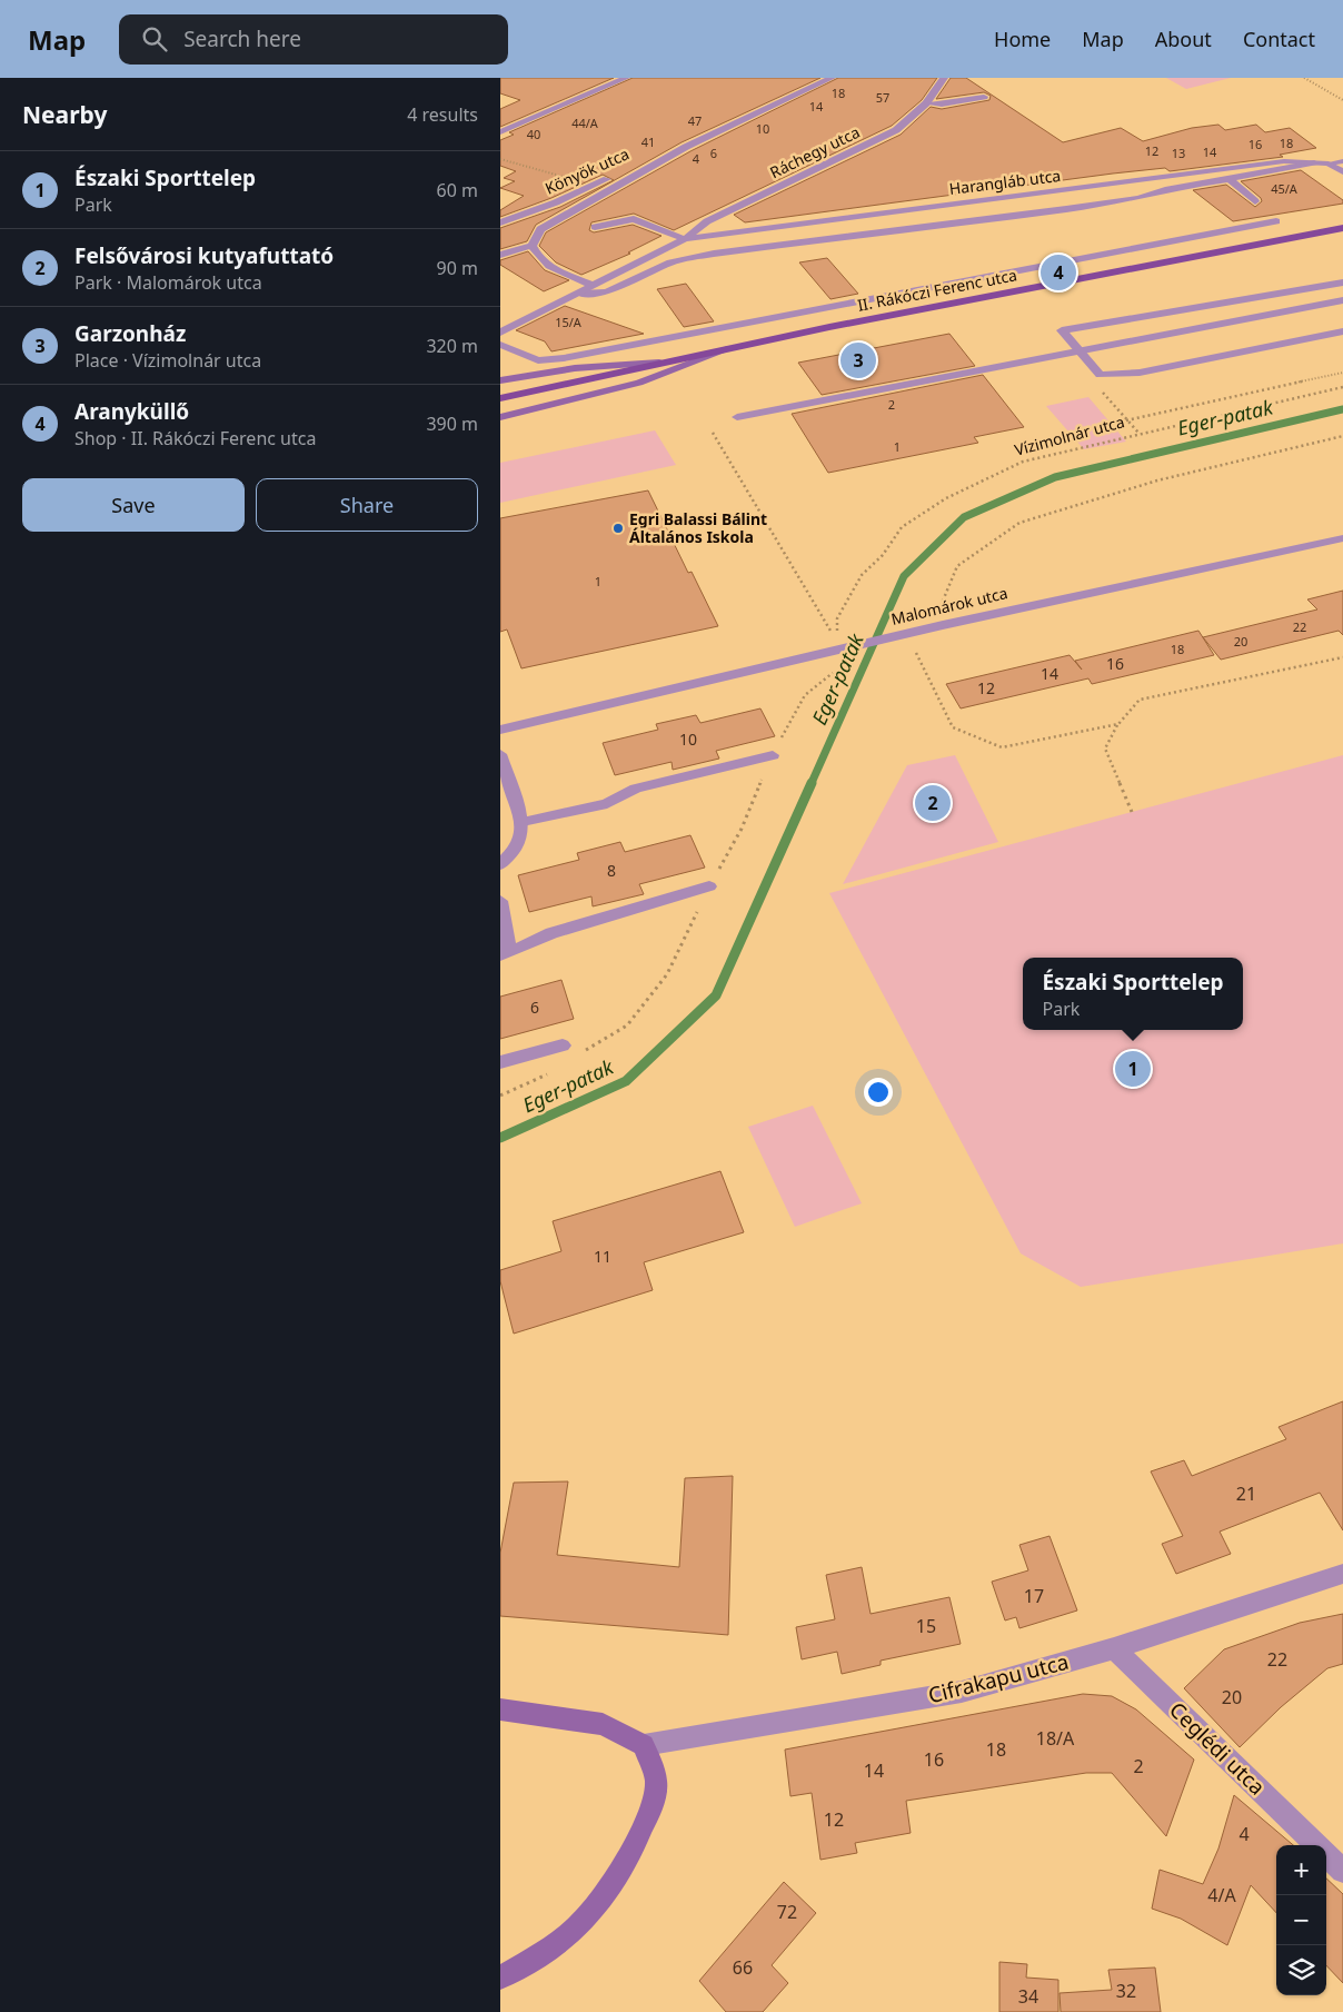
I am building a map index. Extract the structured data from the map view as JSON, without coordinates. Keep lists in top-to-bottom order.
{
  "streets": {
    "main road": ["II. Rákóczi Ferenc utca"],
    "street": [
      "Ráchegy utca",
      "Könyök utca",
      "Harangláb utca",
      "Malomárok utca",
      "Cifrakapu utca",
      "Ceglédi utca"
    ],
    "path": ["Vízimolnár utca"]
  },
  "crossings": [
    ["Ráchegy utca", "Harangláb utca"],
    ["Vízimolnár utca", "Malomárok utca"],
    ["Cifrakapu utca", "Ceglédi utca"]
  ],
  "water": ["Eger-patak"],
  "places": ["Egri Balassi Bálint Általános Iskola"],
  "house_numbers": [
    "18",
    "57",
    "14",
    "47",
    "44/A",
    "10",
    "40",
    "41",
    "18",
    "16",
    "12",
    "14",
    "6",
    "13",
    "4",
    "45/A",
    "15/A",
    "2",
    "1",
    "1",
    "22",
    "20",
    "18",
    "16",
    "14",
    "12",
    "10",
    "8",
    "6",
    "11",
    "21",
    "17",
    "15",
    "22",
    "20",
    "18/A",
    "18",
    "16",
    "2",
    "14",
    "12",
    "4",
    "4/A",
    "72",
    "66",
    "32",
    "34"
  ],
  "page": {
    "header": "Map",
    "search": "Search here",
    "nav": [
      "Home",
      "Map",
      "About",
      "Contact"
    ],
    "heading": ["Nearby", "4 results"],
    "list": [
      {
        "mark": "1",
        "name": "Északi Sporttelep",
        "note": "Park",
        "value": "60 m"
      },
      {
        "mark": "2",
        "name": "Felsővárosi kutyafuttató",
        "note": "Park · Malomárok utca",
        "value": "90 m"
      },
      {
        "mark": "3",
        "name": "Garzonház",
        "note": "Place · Vízimolnár utca",
        "value": "320 m"
      },
      {
        "mark": "4",
        "name": "Aranyküllő",
        "note": "Shop · II. Rákóczi Ferenc utca",
        "value": "390 m"
      }
    ],
    "pins": [
      "4",
      "3",
      "2",
      "1"
    ],
    "buttons": ["Save", "Share"],
    "popup": ["Északi Sporttelep", "Park"],
    "map_buttons": ["+", "−"]
  }
}
